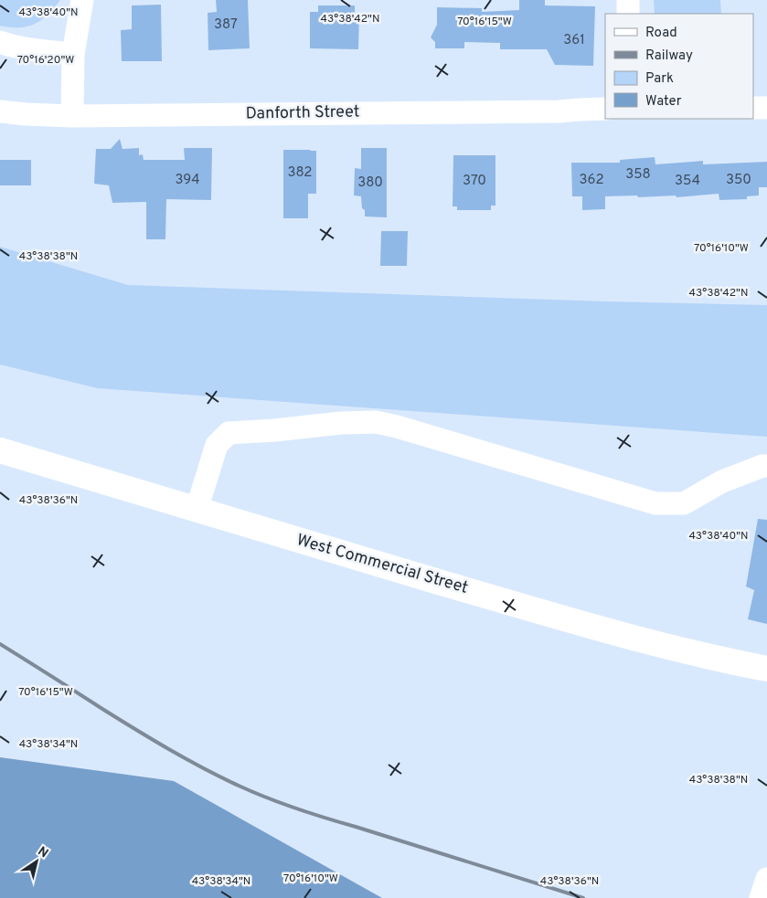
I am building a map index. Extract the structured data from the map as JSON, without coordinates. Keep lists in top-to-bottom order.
{
  "streets": {
    "main road": ["West Commercial Street"],
    "street": ["Danforth Street"]
  },
  "house_numbers": [
    "387",
    "361",
    "382",
    "358",
    "394",
    "362",
    "350",
    "370",
    "354",
    "380"
  ],
  "legend": [
    "Road",
    "Railway",
    "Park",
    "Water"
  ],
  "north": "top right",
  "coordinates": [
    "43°38'40\"N",
    "43°38'42\"N",
    "70°16'15\"W",
    "70°16'20\"W",
    "70°16'10\"W",
    "43°38'38\"N",
    "43°38'36\"N",
    "43°38'34\"N"
  ]
}
